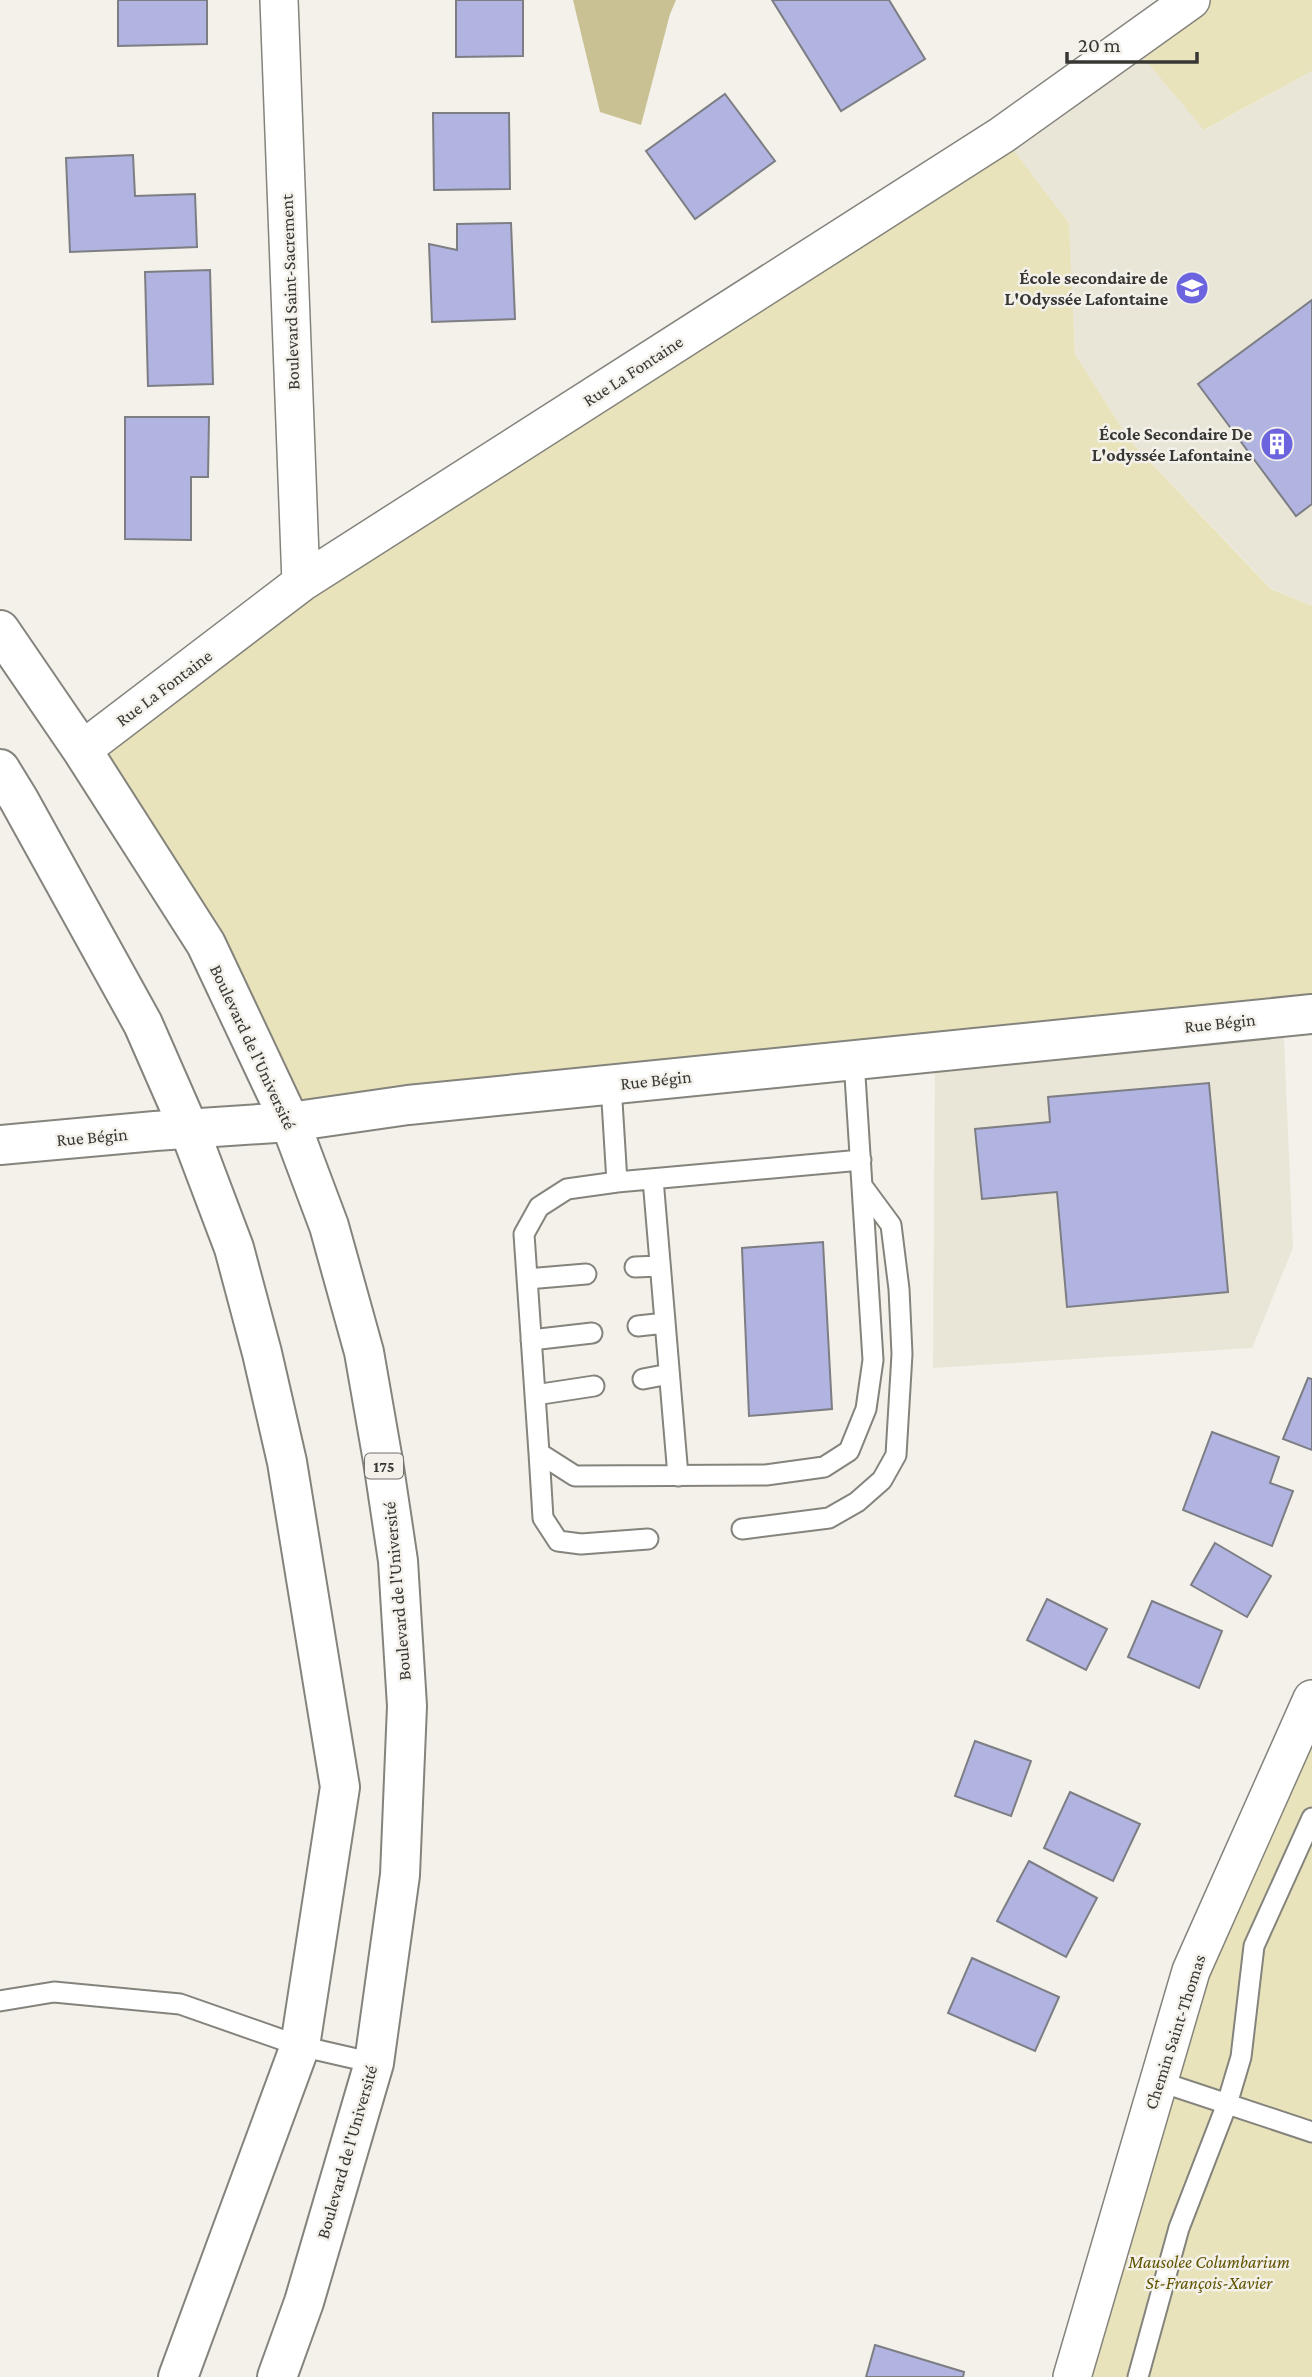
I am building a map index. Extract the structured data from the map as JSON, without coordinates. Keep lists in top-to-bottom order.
{
  "streets": {
    "main road": ["Rue Bégin", "Boulevard de l'Université", "175"],
    "street": ["Boulevard Saint-Sacrement", "Rue La Fontaine", "Chemin Saint-Thomas"]
  },
  "crossings": [
    ["Boulevard Saint-Sacrement", "Rue La Fontaine"],
    ["Rue La Fontaine", "Boulevard de l'Université"],
    ["Rue Bégin", "Boulevard de l'Université"]
  ],
  "parks": ["Mausolee Columbarium St-François-Xavier"],
  "places": {
    "school or university": ["École secondaire de L'Odyssée Lafontaine"],
    "building": ["École Secondaire De L'odyssée Lafontaine"]
  },
  "scale_bar": "20 m"
}
